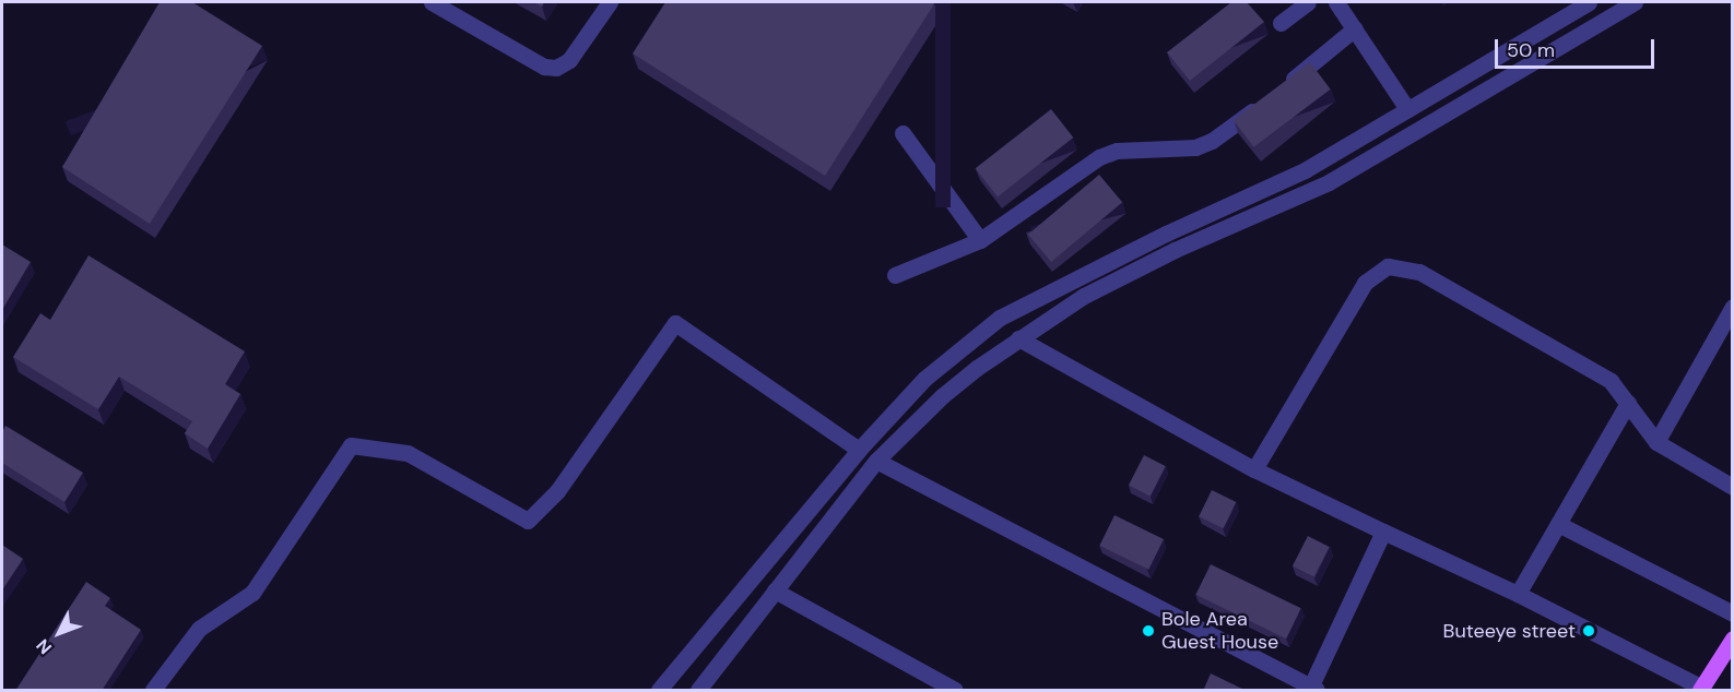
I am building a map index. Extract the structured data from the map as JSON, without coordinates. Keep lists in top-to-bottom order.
{
  "places": ["Bole Area Guest House", "Buteeye street"],
  "scale_bar": "50 m",
  "north": "bottom left"
}
